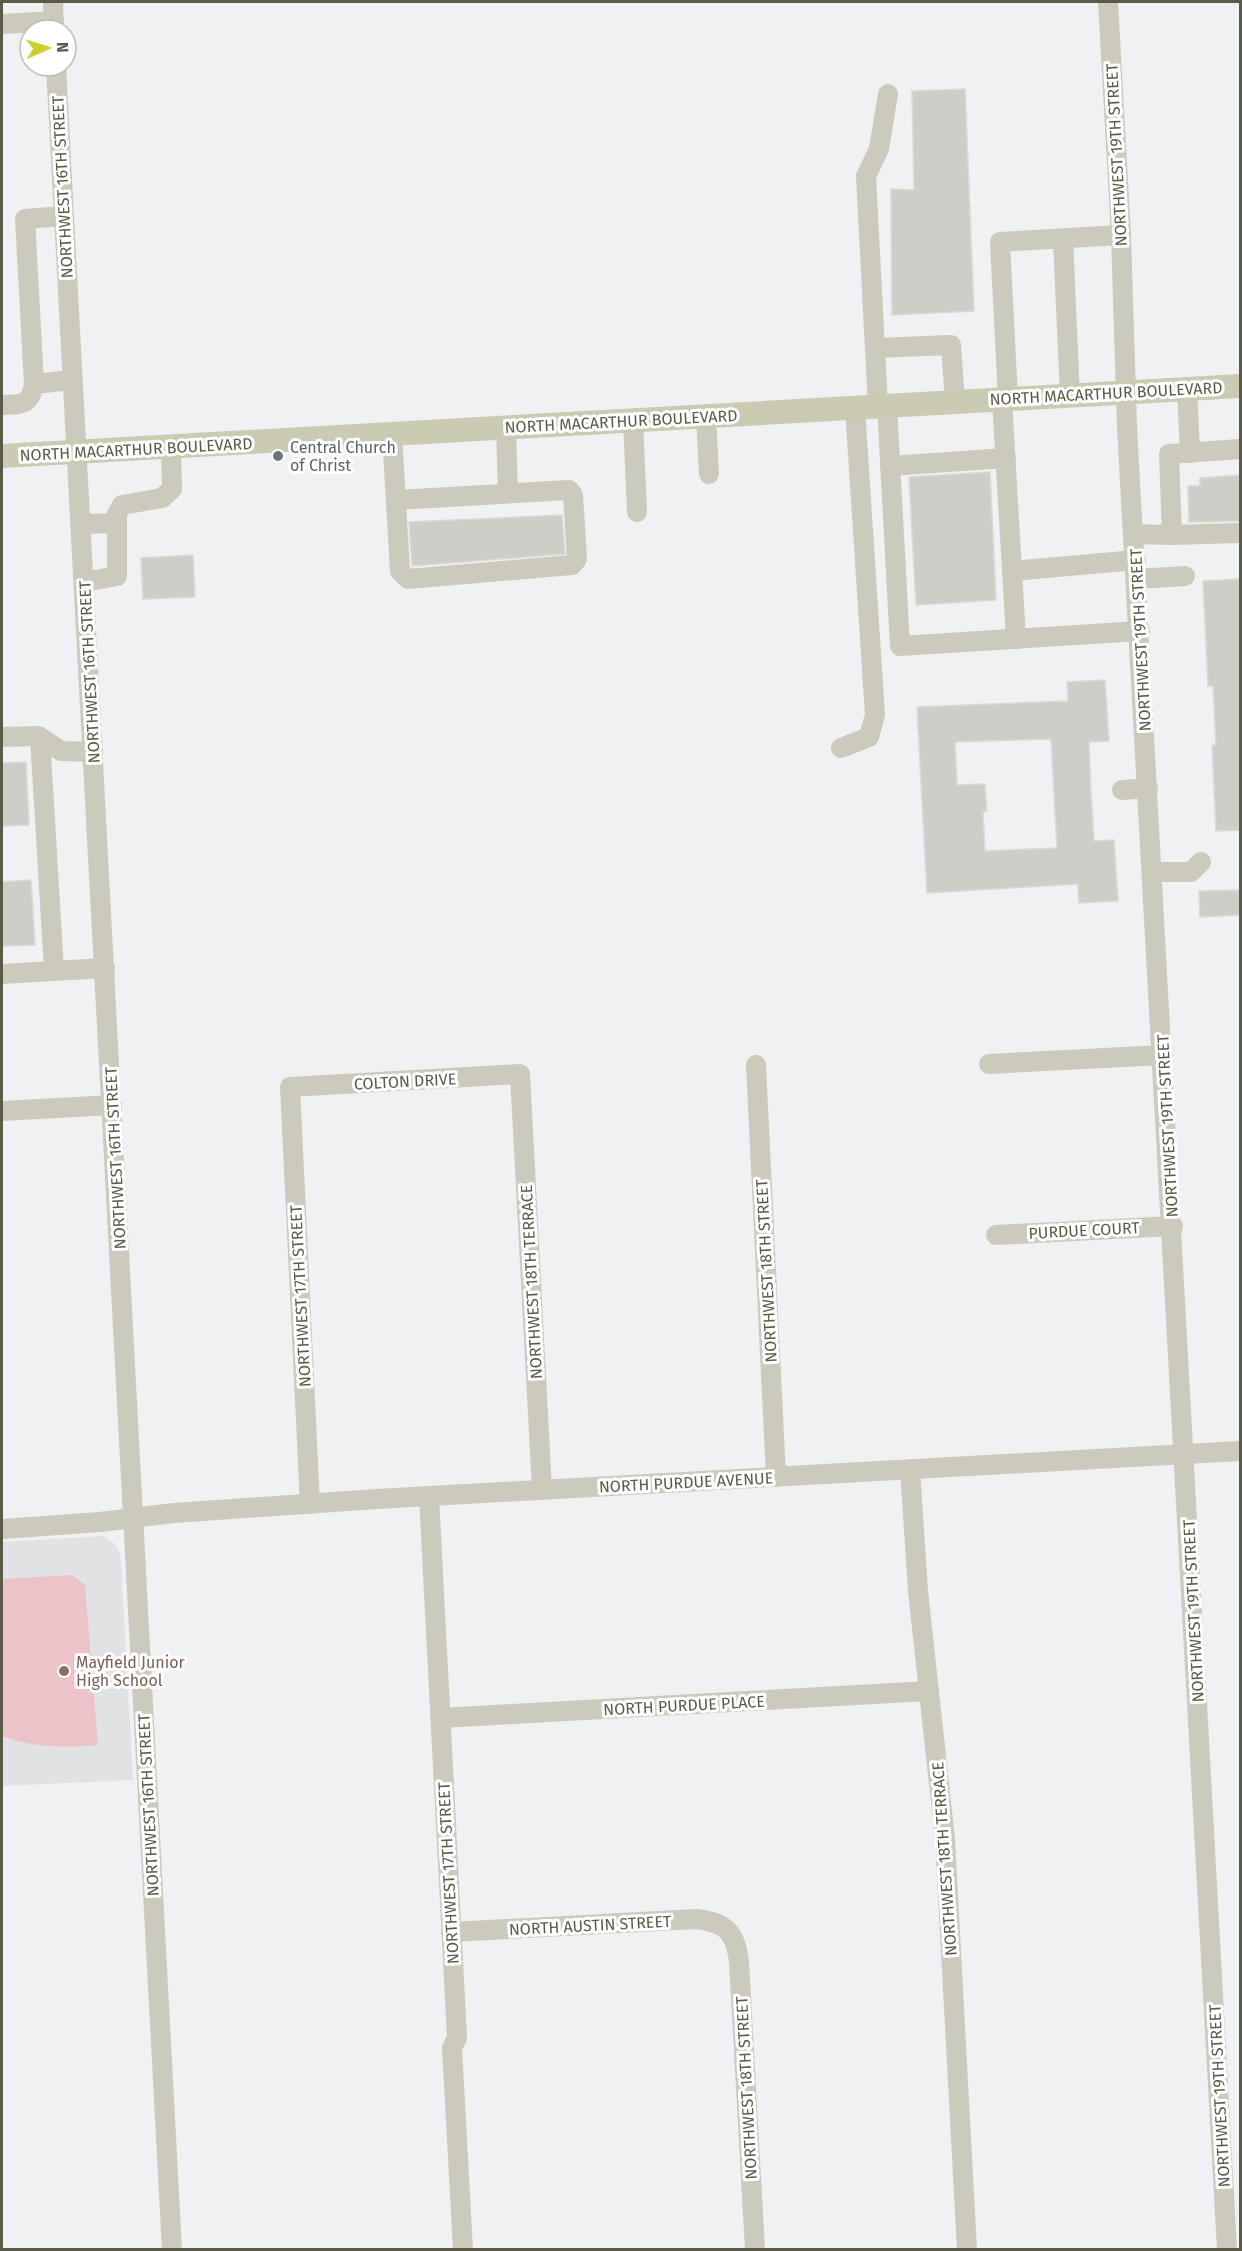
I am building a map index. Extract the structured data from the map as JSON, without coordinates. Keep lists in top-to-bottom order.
{
  "streets": {
    "main road": ["NORTH MACARTHUR BOULEVARD"],
    "street": [
      "NORTHWEST 19TH STREET",
      "NORTHWEST 16TH STREET",
      "COLTON DRIVE",
      "PURDUE COURT",
      "NORTHWEST 18TH STREET",
      "NORTHWEST 18TH TERRACE",
      "NORTHWEST 17TH STREET",
      "NORTH PURDUE AVENUE",
      "NORTH PURDUE PLACE",
      "NORTH AUSTIN STREET"
    ]
  },
  "crossings": [
    ["NORTHWEST 19TH STREET", "NORTH MACARTHUR BOULEVARD"],
    ["NORTHWEST 19TH STREET", "PURDUE COURT"],
    ["NORTHWEST 19TH STREET", "NORTH PURDUE AVENUE"],
    ["NORTHWEST 16TH STREET", "NORTH MACARTHUR BOULEVARD"],
    ["NORTHWEST 16TH STREET", "NORTH PURDUE AVENUE"],
    ["COLTON DRIVE", "NORTHWEST 18TH TERRACE"],
    ["COLTON DRIVE", "NORTHWEST 17TH STREET"],
    ["NORTHWEST 18TH STREET", "NORTH PURDUE AVENUE"],
    ["NORTHWEST 18TH STREET", "NORTH AUSTIN STREET"],
    ["NORTHWEST 18TH TERRACE", "NORTH PURDUE AVENUE"],
    ["NORTHWEST 18TH TERRACE", "NORTH PURDUE PLACE"],
    ["NORTHWEST 17TH STREET", "NORTH PURDUE AVENUE"],
    ["NORTHWEST 17TH STREET", "NORTH PURDUE PLACE"],
    ["NORTHWEST 17TH STREET", "NORTH AUSTIN STREET"]
  ],
  "places": ["Central Church of Christ", "Mayfield Junior High School"],
  "north": "right"
}
